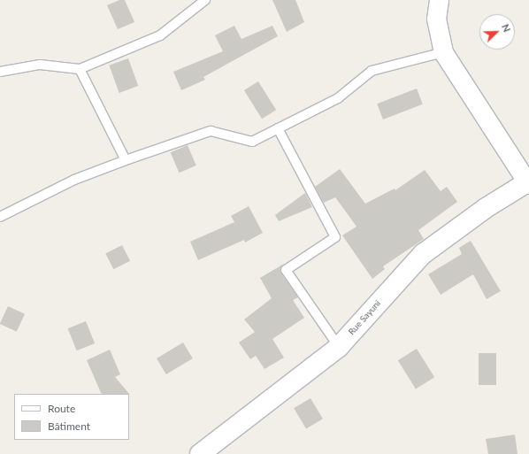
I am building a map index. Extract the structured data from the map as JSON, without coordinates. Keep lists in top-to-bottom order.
{
  "streets": {
    "street": ["Rue Sayuni"]
  },
  "legend": ["Route", "Bâtiment"],
  "north": "top right"
}
